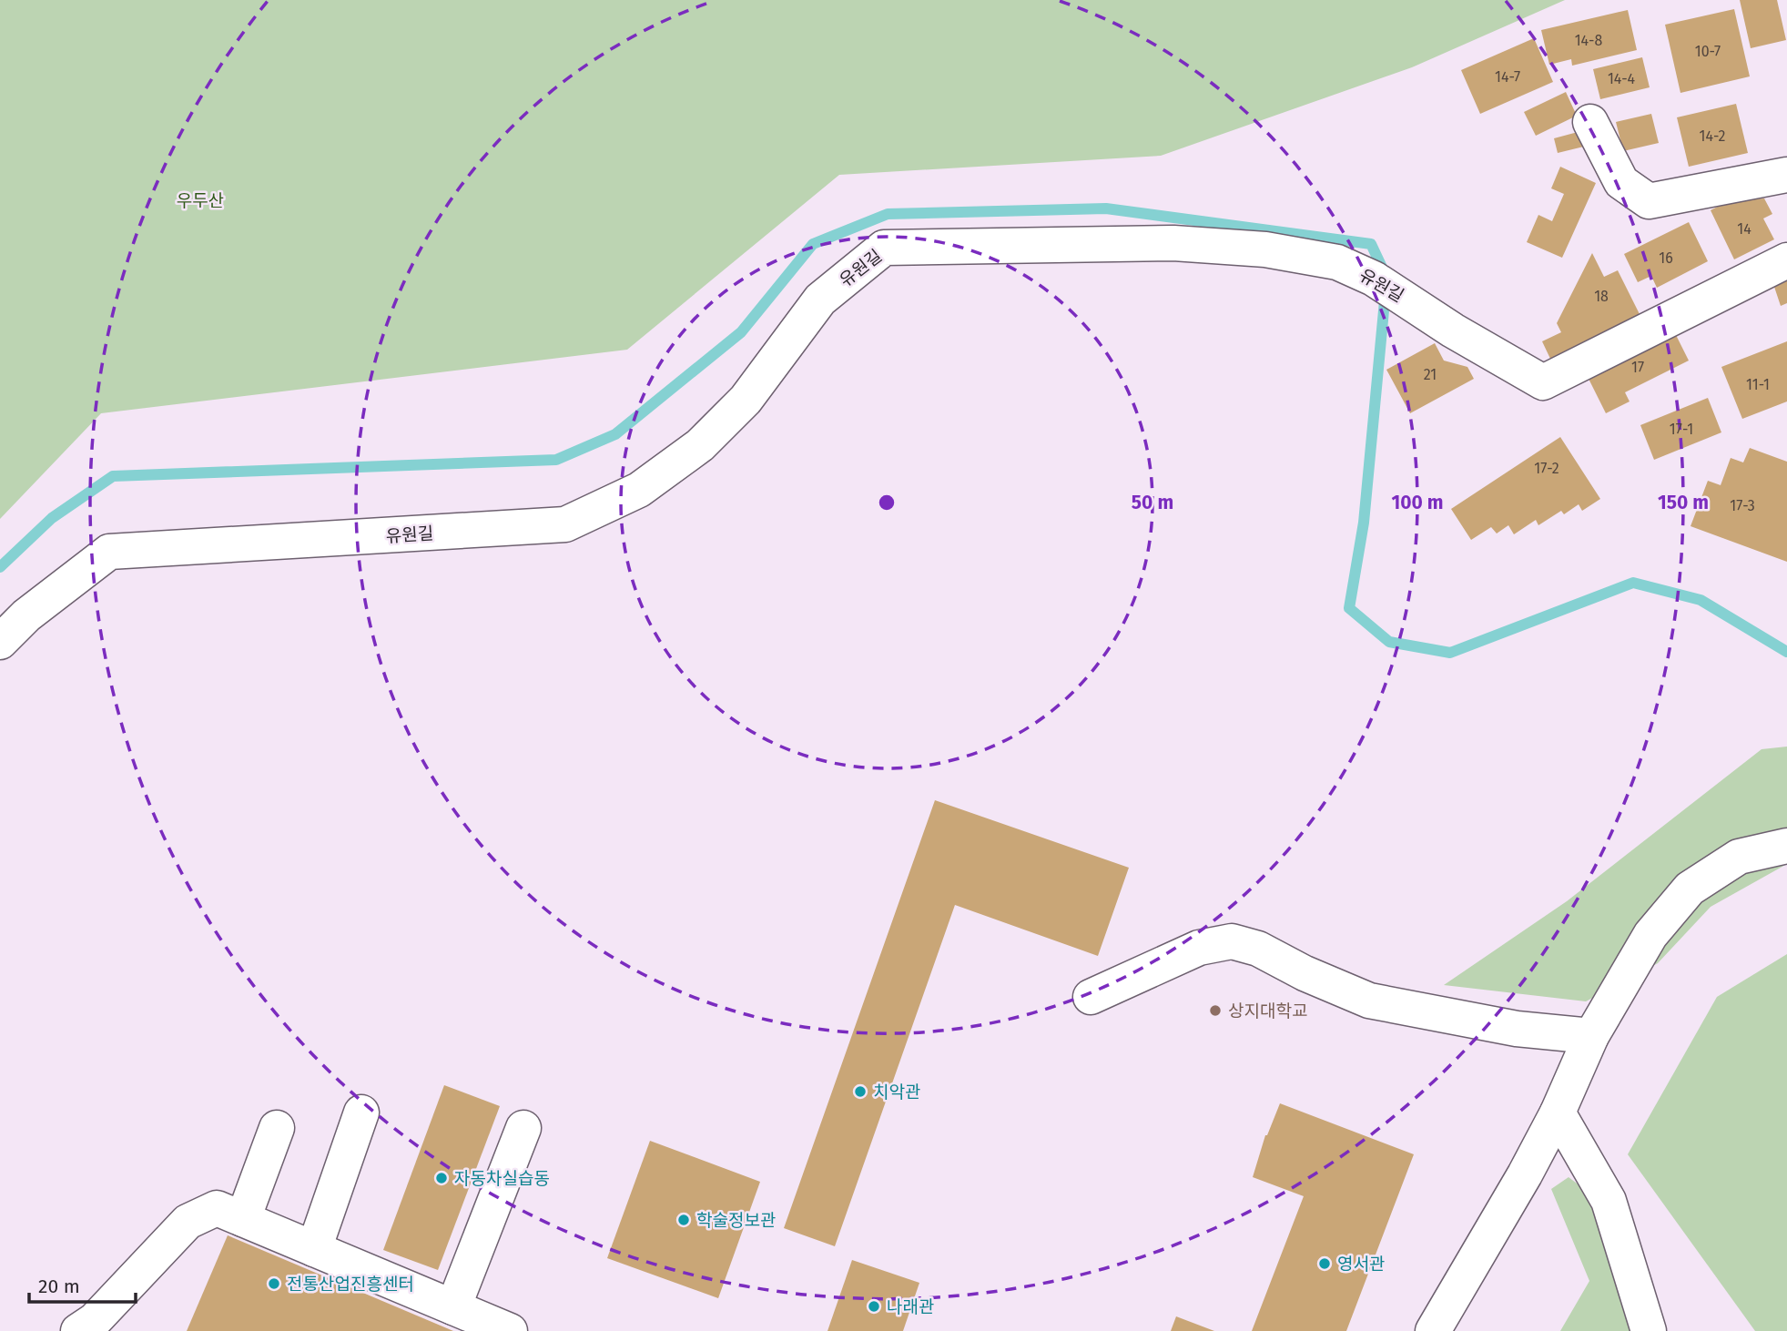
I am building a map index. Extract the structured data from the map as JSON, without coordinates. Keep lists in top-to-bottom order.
{
  "streets": {
    "street": ["유원길"]
  },
  "parks": ["우두산"],
  "places": [
    "상지대학교",
    "치악관",
    "자동차실습동",
    "학술정보관",
    "영서관",
    "전통산업진흥센터",
    "나래관"
  ],
  "house_numbers": [
    "14-8",
    "10-7",
    "14-7",
    "14-4",
    "14-2",
    "14",
    "16",
    "18",
    "17",
    "21",
    "11-1",
    "17-1",
    "17-2",
    "17-3"
  ],
  "scale_bar": "20 m",
  "rings": ["50 m", "100 m", "150 m"]
}
